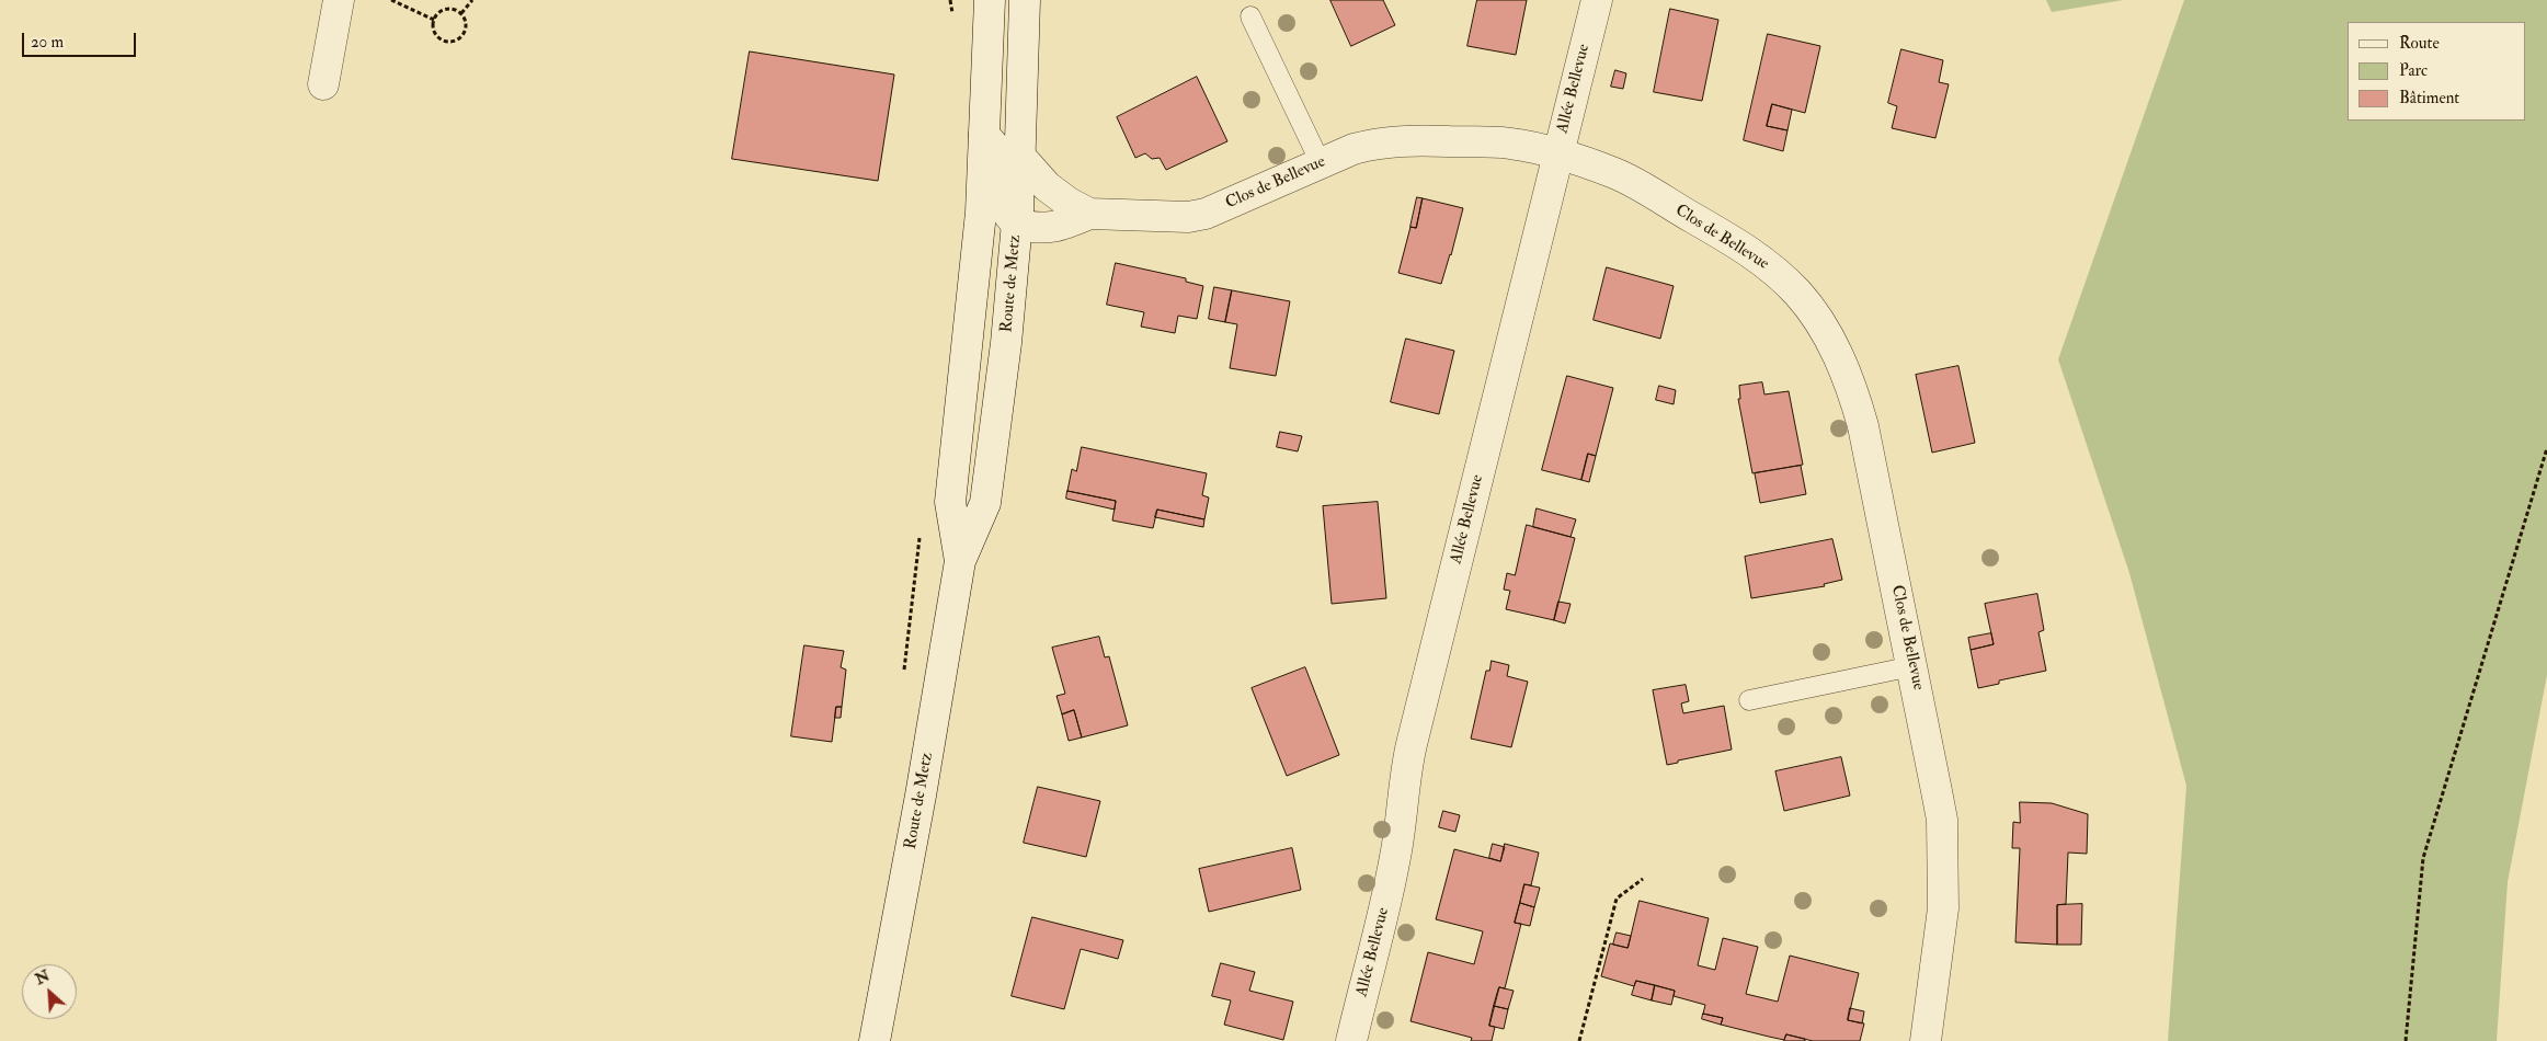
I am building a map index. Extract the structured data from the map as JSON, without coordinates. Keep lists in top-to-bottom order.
{
  "streets": {
    "street": ["Allée Bellevue", "Clos de Bellevue", "Route de Metz"]
  },
  "crossings": [
    ["Allée Bellevue", "Clos de Bellevue"],
    ["Clos de Bellevue", "Route de Metz"]
  ],
  "legend": ["Route", "Parc", "Bâtiment"],
  "scale_bar": "20 m",
  "north": "top left"
}
